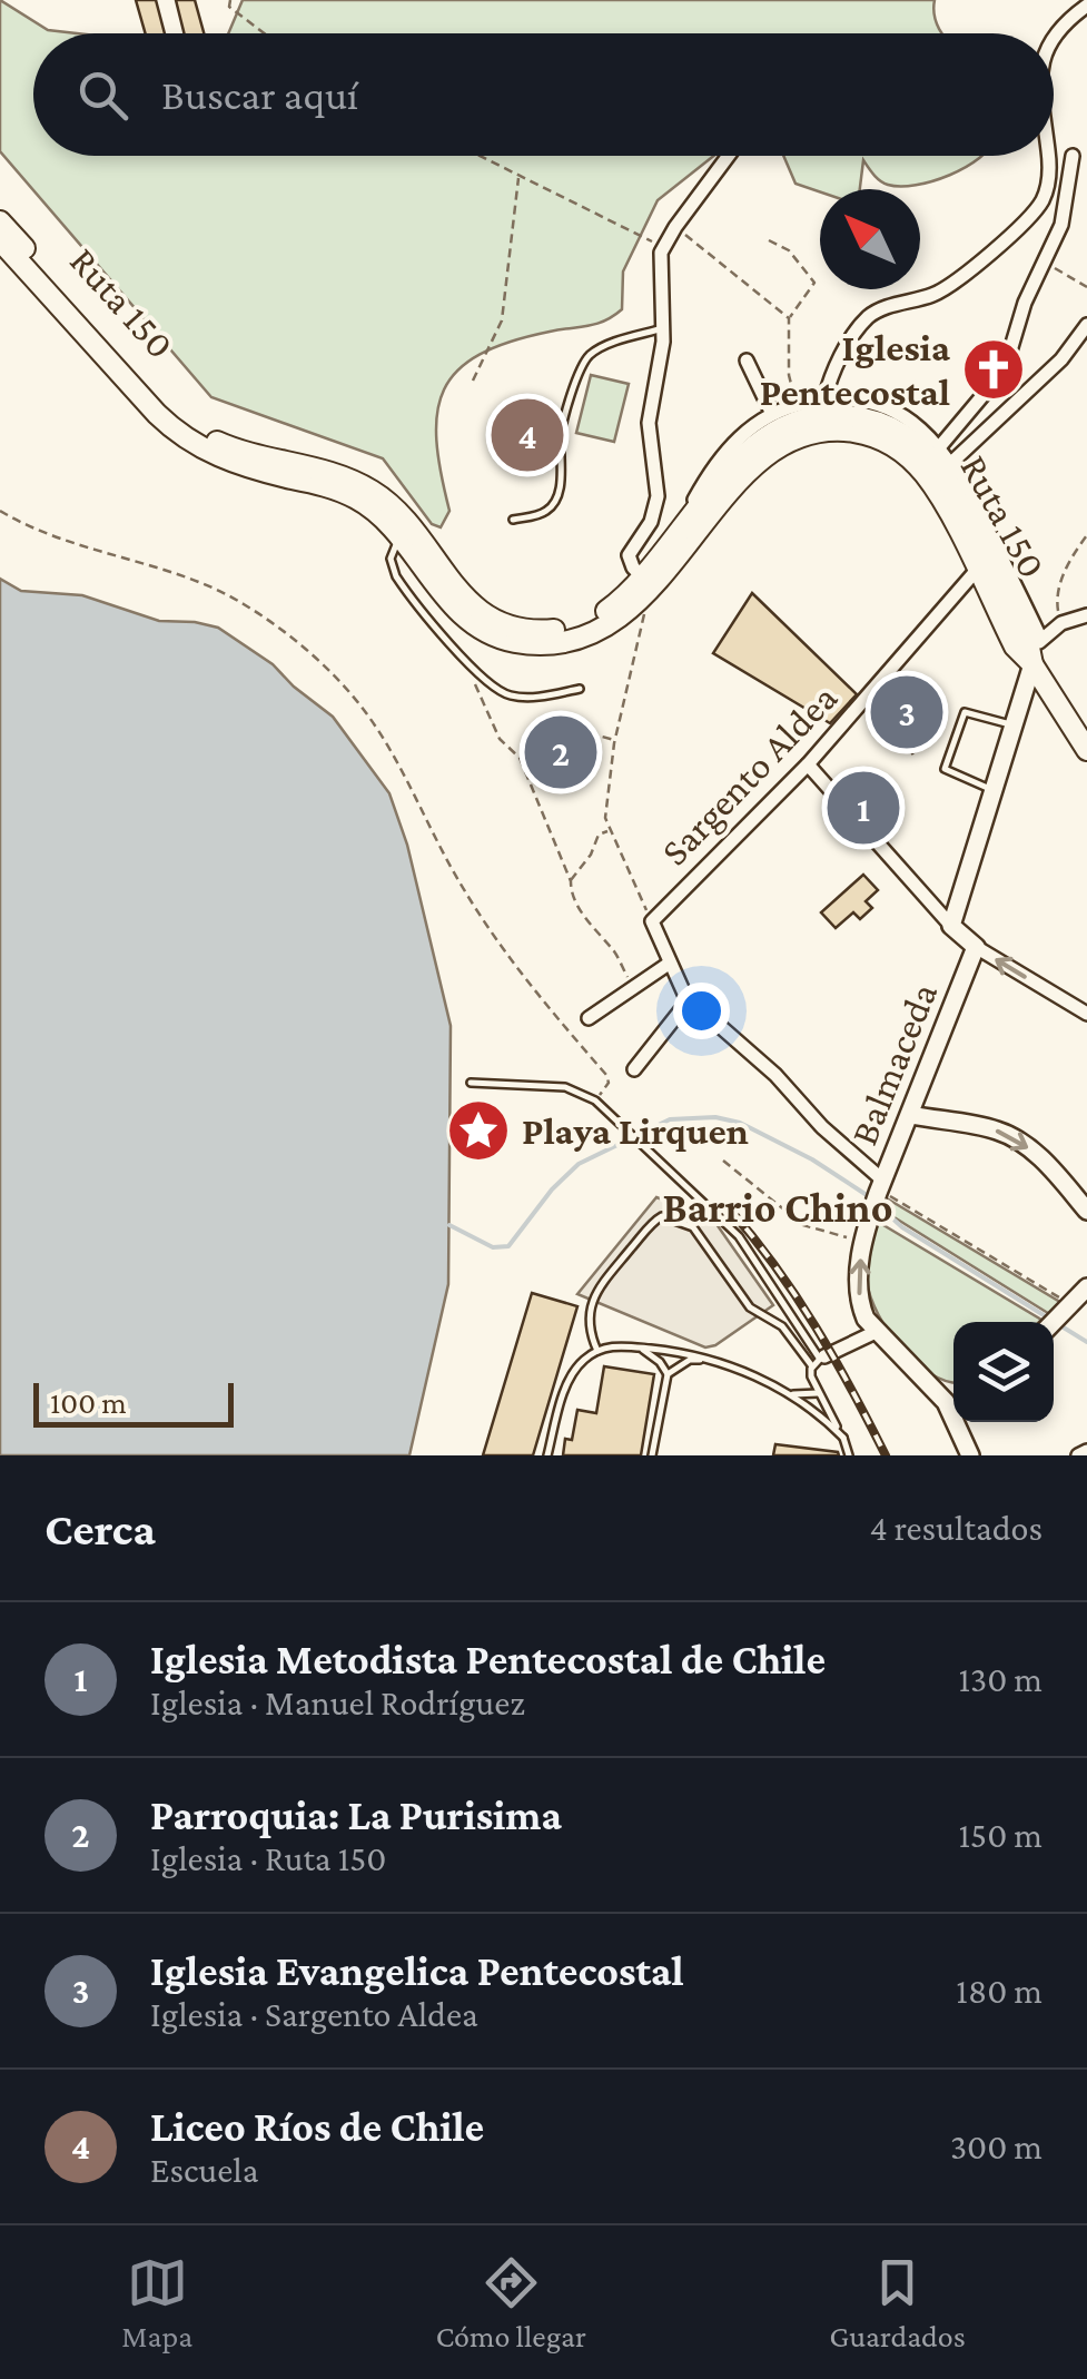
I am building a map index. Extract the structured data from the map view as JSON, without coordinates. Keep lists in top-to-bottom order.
{
  "streets": {
    "main road": ["Ruta 150"],
    "street": ["Sargento Aldea", "Balmaceda"]
  },
  "crossings": [
    ["Ruta 150", "Sargento Aldea"]
  ],
  "districts": ["Barrio Chino"],
  "places": {
    "church": ["Iglesia Pentecostal"],
    "place": ["Playa Lirquen"]
  },
  "scale_bar": "100 m",
  "north": "top left",
  "page": {
    "search": "Buscar aquí",
    "pins": [
      "4",
      "3",
      "2",
      "1"
    ],
    "scale": "100 m",
    "heading": ["Cerca", "4 resultados"],
    "list": [
      {
        "mark": "1",
        "name": "Iglesia Metodista Pentecostal de Chile",
        "note": "Iglesia · Manuel Rodríguez",
        "value": "130 m"
      },
      {
        "mark": "2",
        "name": "Parroquia: La Purisima",
        "note": "Iglesia · Ruta 150",
        "value": "150 m"
      },
      {
        "mark": "3",
        "name": "Iglesia Evangelica Pentecostal",
        "note": "Iglesia · Sargento Aldea",
        "value": "180 m"
      },
      {
        "mark": "4",
        "name": "Liceo Ríos de Chile",
        "note": "Escuela",
        "value": "300 m"
      }
    ],
    "nav": ["Mapa", "Cómo llegar", "Guardados"]
  }
}
